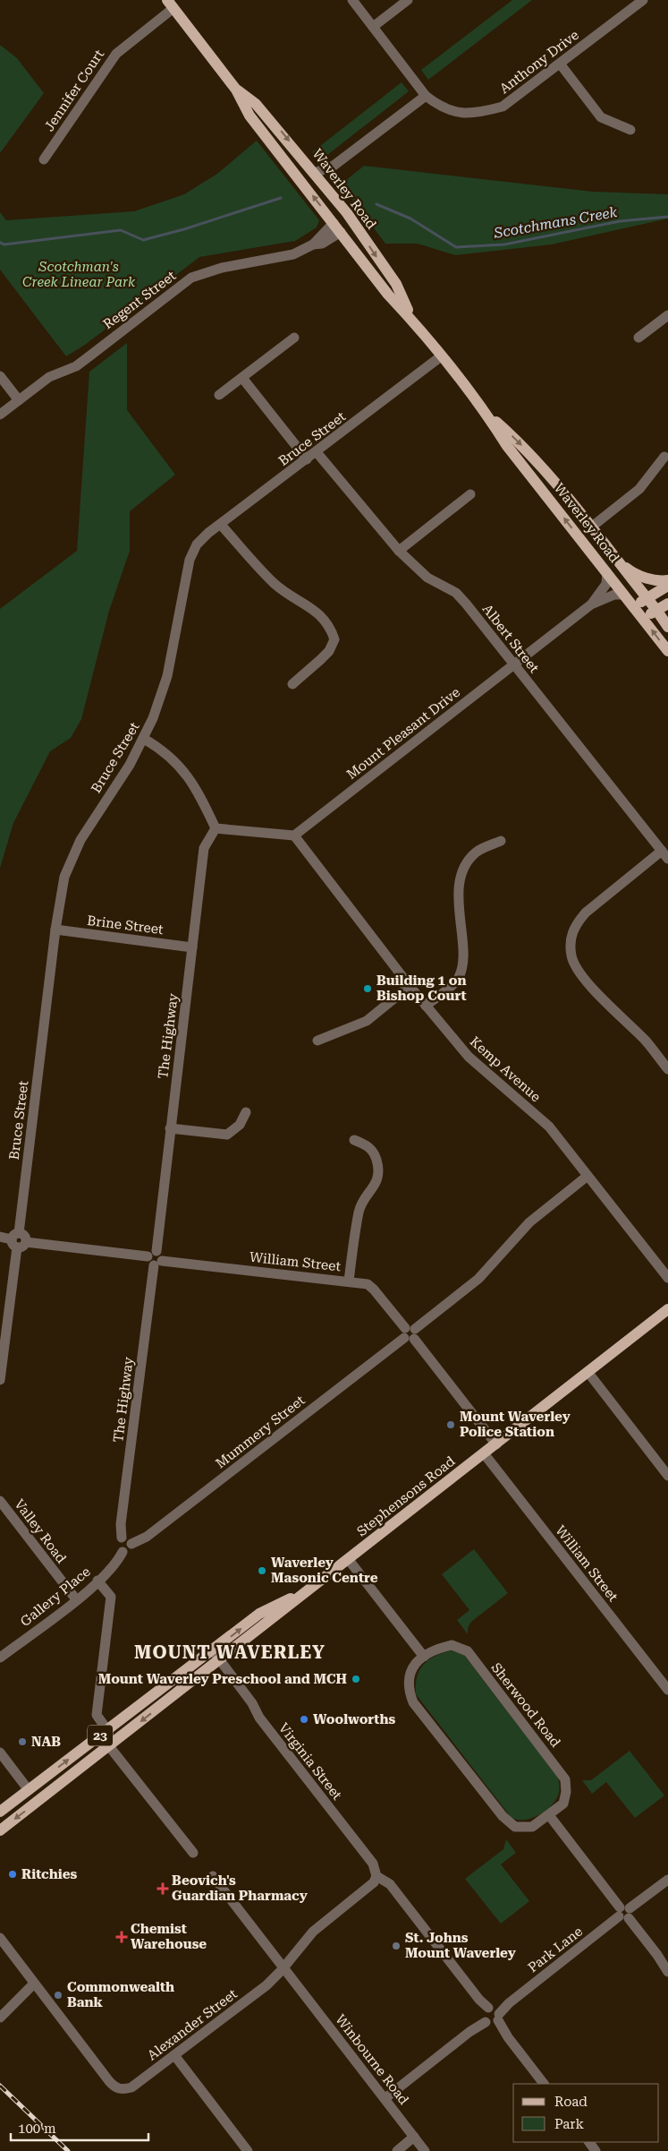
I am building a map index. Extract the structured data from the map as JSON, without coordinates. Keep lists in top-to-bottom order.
{
  "streets": {
    "main road": ["Waverley Road", "Stephensons Road", "23"],
    "street": [
      "Anthony Drive",
      "Jennifer Court",
      "Regent Street",
      "Bruce Street",
      "Albert Street",
      "Mount Pleasant Drive",
      "Brine Street",
      "The Highway",
      "Kemp Avenue",
      "William Street",
      "Mummery Street",
      "Valley Road",
      "Gallery Place",
      "Sherwood Road",
      "Virginia Street",
      "Park Lane",
      "Alexander Street",
      "Winbourne Road"
    ]
  },
  "crossings": [
    ["Jennifer Court", "Waverley Road"],
    ["Waverley Road", "Regent Street"],
    ["Waverley Road", "Bruce Street"],
    ["Waverley Road", "Mount Pleasant Drive"],
    ["Bruce Street", "Albert Street"],
    ["Bruce Street", "Brine Street"],
    ["Albert Street", "Mount Pleasant Drive"],
    ["Mount Pleasant Drive", "Kemp Avenue"],
    ["Brine Street", "The Highway"],
    ["The Highway", "William Street"],
    ["The Highway", "Mummery Street"],
    ["The Highway", "Gallery Place"],
    ["Kemp Avenue", "Mummery Street"],
    ["William Street", "Mummery Street"],
    ["William Street", "Stephensons Road"],
    ["Mummery Street", "Gallery Place"],
    ["Stephensons Road", "Virginia Street"],
    ["Valley Road", "Gallery Place"],
    ["Virginia Street", "Alexander Street"],
    ["Park Lane", "Winbourne Road"],
    ["Alexander Street", "Winbourne Road"]
  ],
  "districts": ["MOUNT WAVERLEY"],
  "water": ["Scotchmans Creek"],
  "parks": ["Scotchman's Creek Linear Park"],
  "places": {
    "other": [
      "Building 1 on Bishop Court",
      "Mount Waverley Police Station",
      "Waverley Masonic Centre",
      "Mount Waverley Preschool and MCH",
      "Woolworths",
      "NAB",
      "Ritchies",
      "St. Johns Mount Waverley",
      "Commonwealth Bank"
    ],
    "health": ["Beovich's Guardian Pharmacy", "Chemist Warehouse"]
  },
  "legend": ["Road", "Park"],
  "scale_bar": "100 m"
}
